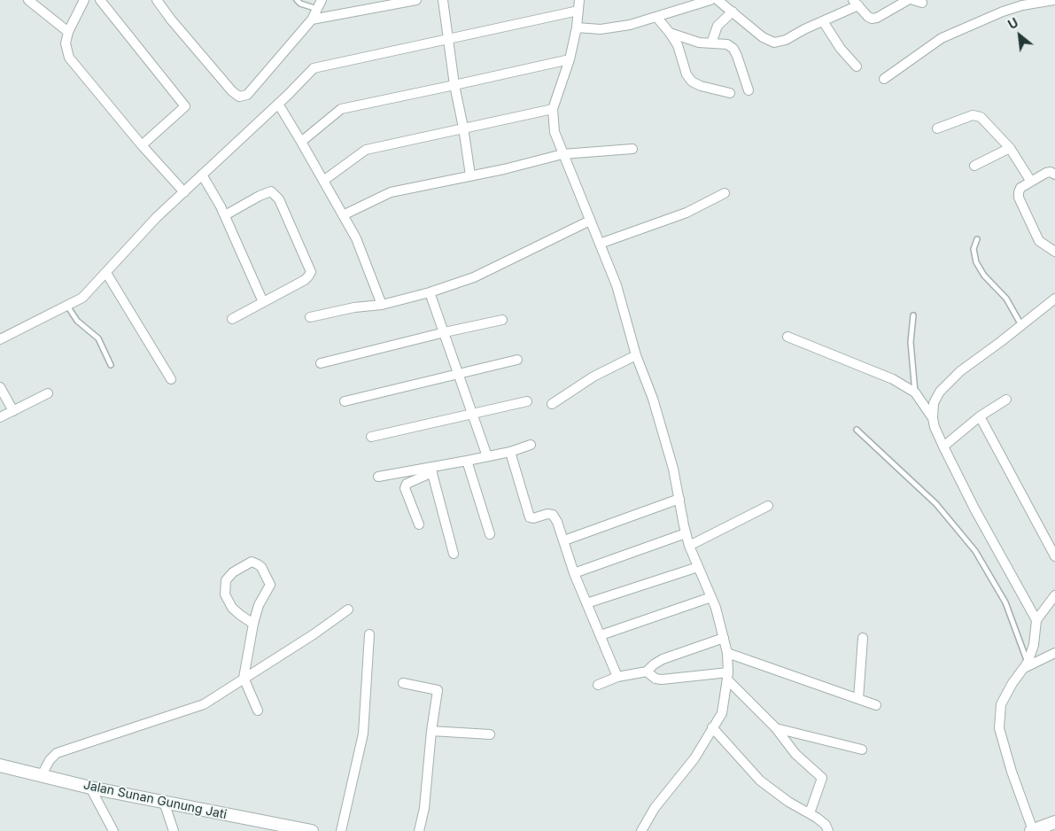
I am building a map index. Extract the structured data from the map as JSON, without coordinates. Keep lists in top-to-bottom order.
{
  "streets": {
    "street": ["Jalan Sunan Gunung Jati"]
  },
  "north": "top left"
}
